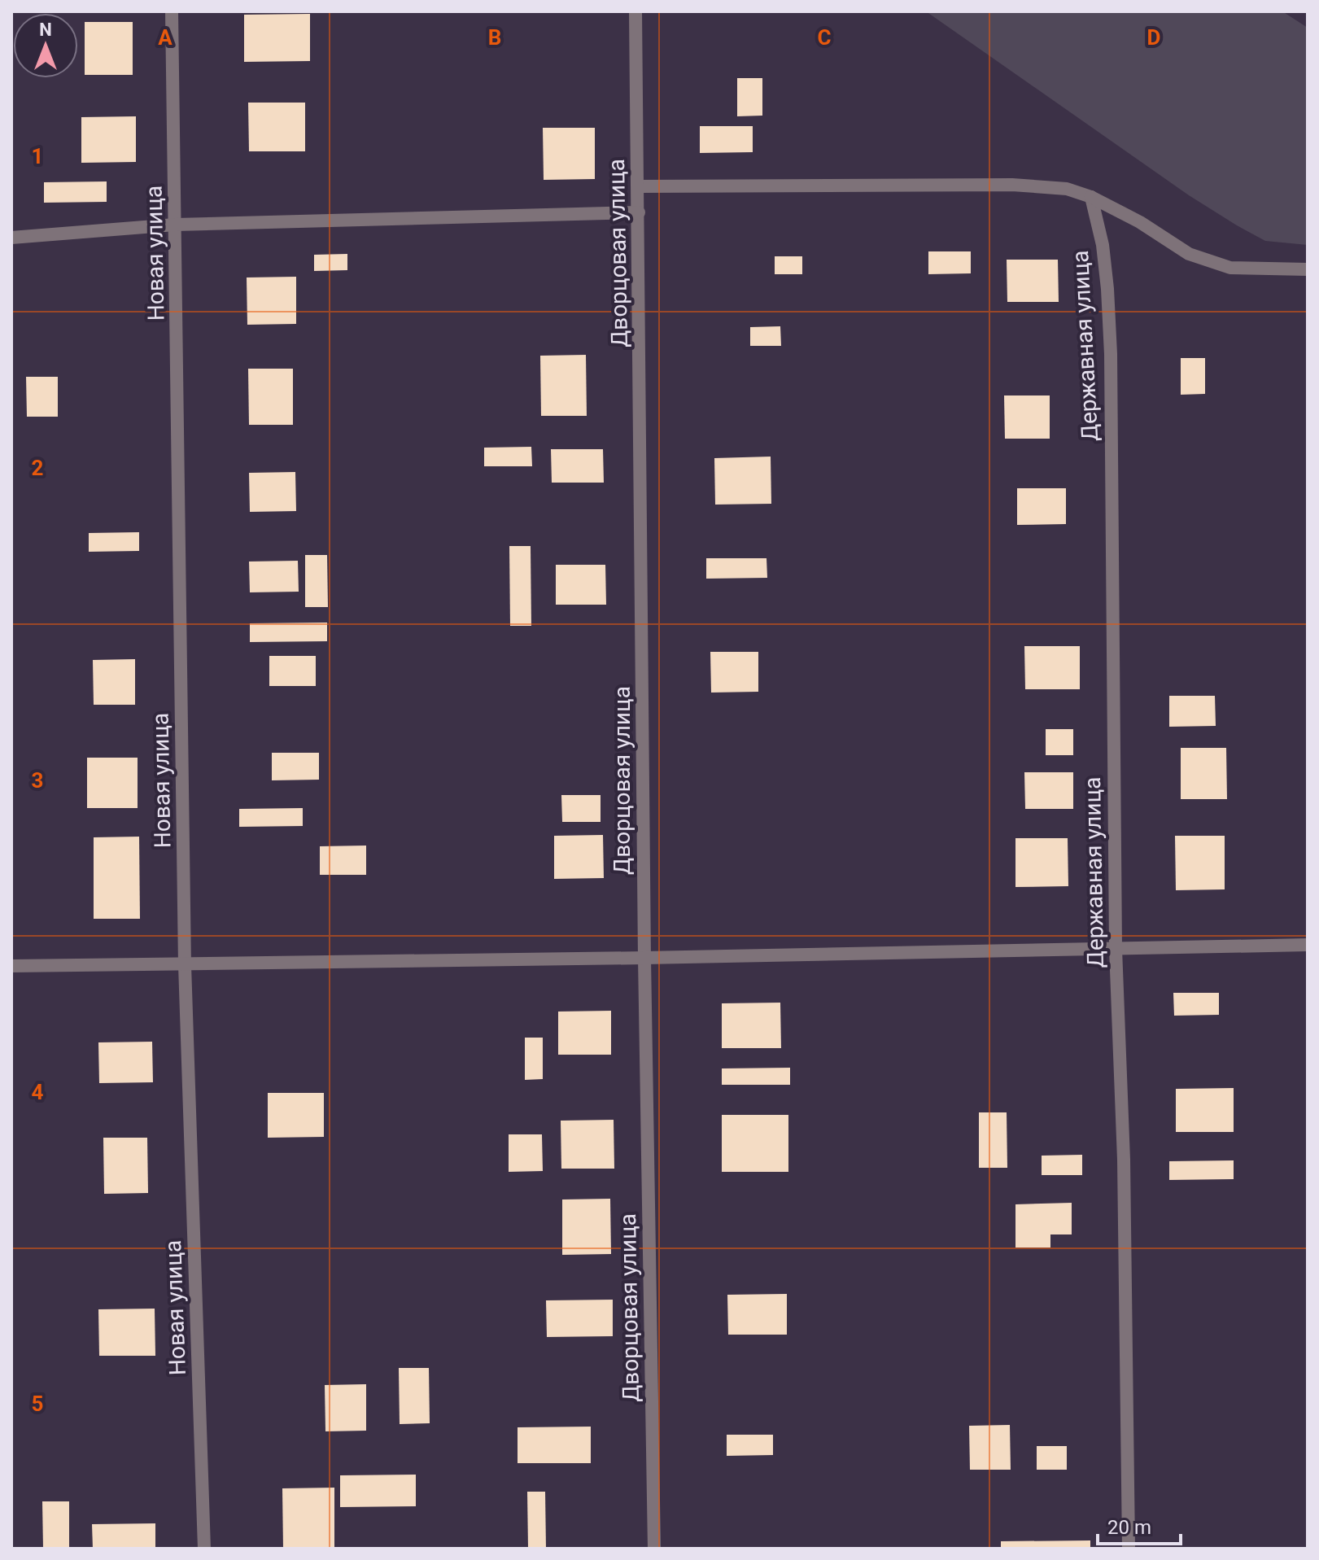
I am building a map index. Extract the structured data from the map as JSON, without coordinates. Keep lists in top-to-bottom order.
{
  "streets": {
    "street": ["Новая улица", "Дворцовая улица", "Державная улица"]
  },
  "scale_bar": "20 m",
  "north": "top",
  "grid": {
    "columns": [
      "A",
      "B",
      "C",
      "D"
    ],
    "rows": [
      "1",
      "2",
      "3",
      "4",
      "5"
    ]
  }
}
